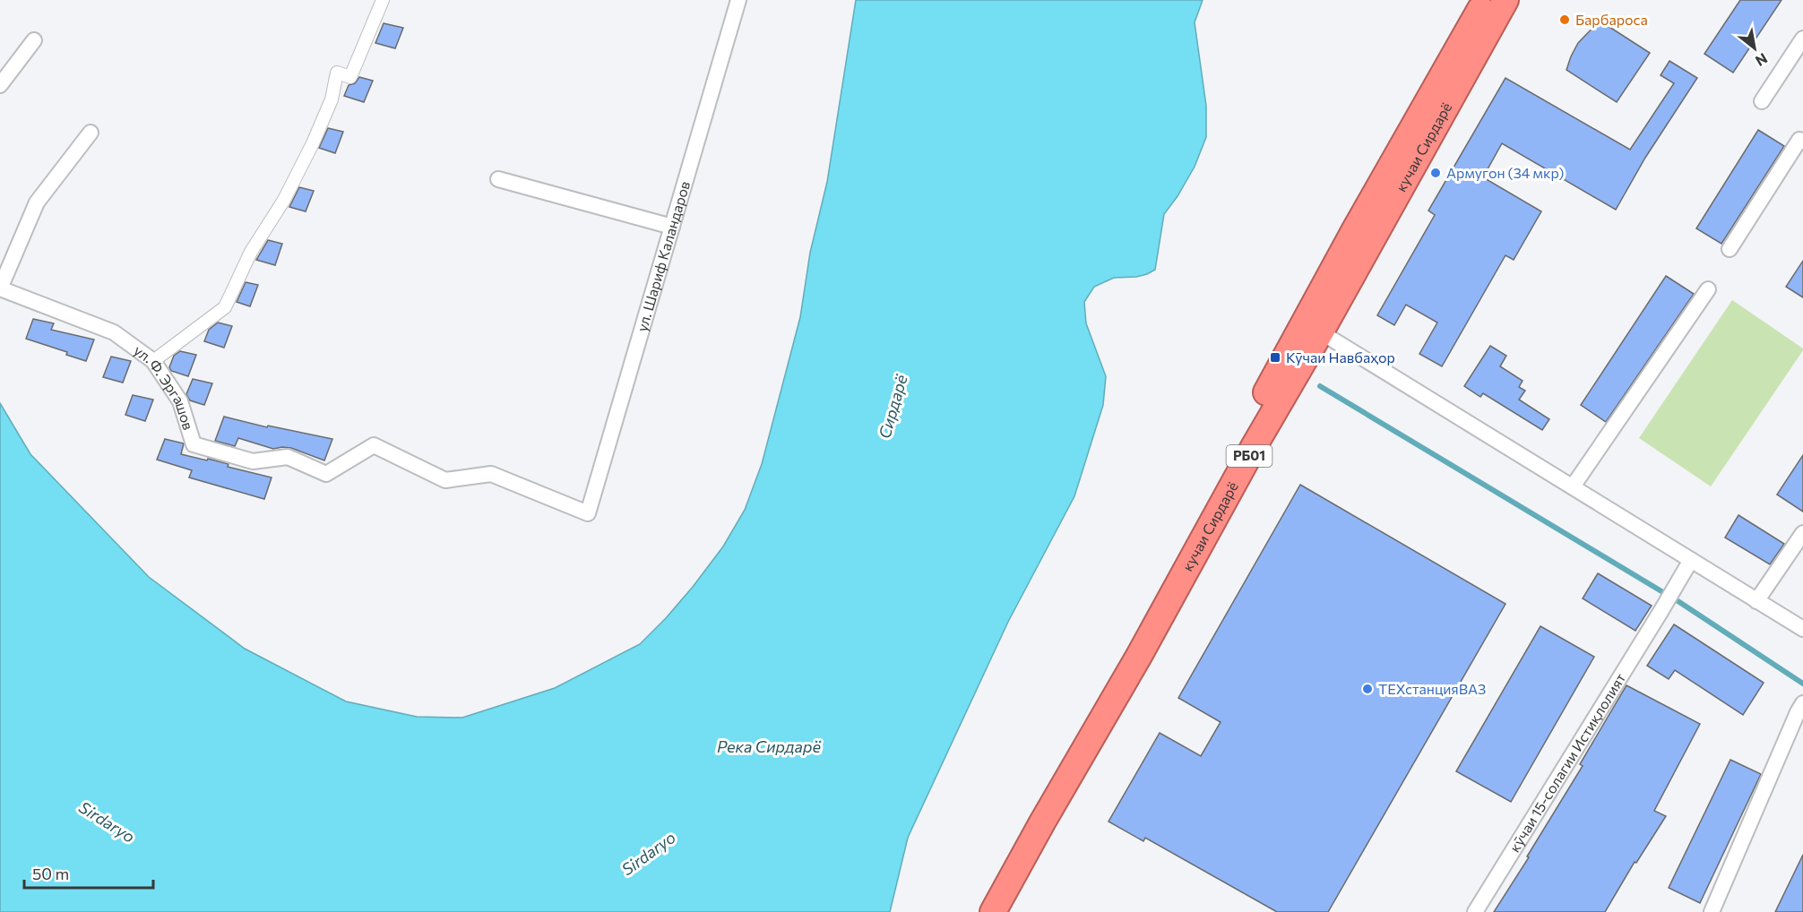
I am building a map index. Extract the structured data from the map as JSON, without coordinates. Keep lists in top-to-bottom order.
{
  "streets": {
    "highway": ["кучаи Сирдарё", "РБ01"],
    "street": ["ул. Шариф Каландаров", "ул. Ф. Эргашов", "кӯчаи 15-солагии Истиқлолият"]
  },
  "crossings": [
    ["кучаи Сирдарё", "РБ01"],
    ["ул. Шариф Каландаров", "ул. Ф. Эргашов"]
  ],
  "water": ["Сирдарё", "Река Сирдарё", "Sirdaryo"],
  "places": {
    "other": ["Барбароса", "Армугон (34 мкр)", "ТЕХстанцияВАЗ"],
    "transit": ["Кӯчаи Навбаҳор"]
  },
  "scale_bar": "50 m",
  "north": "bottom right"
}
